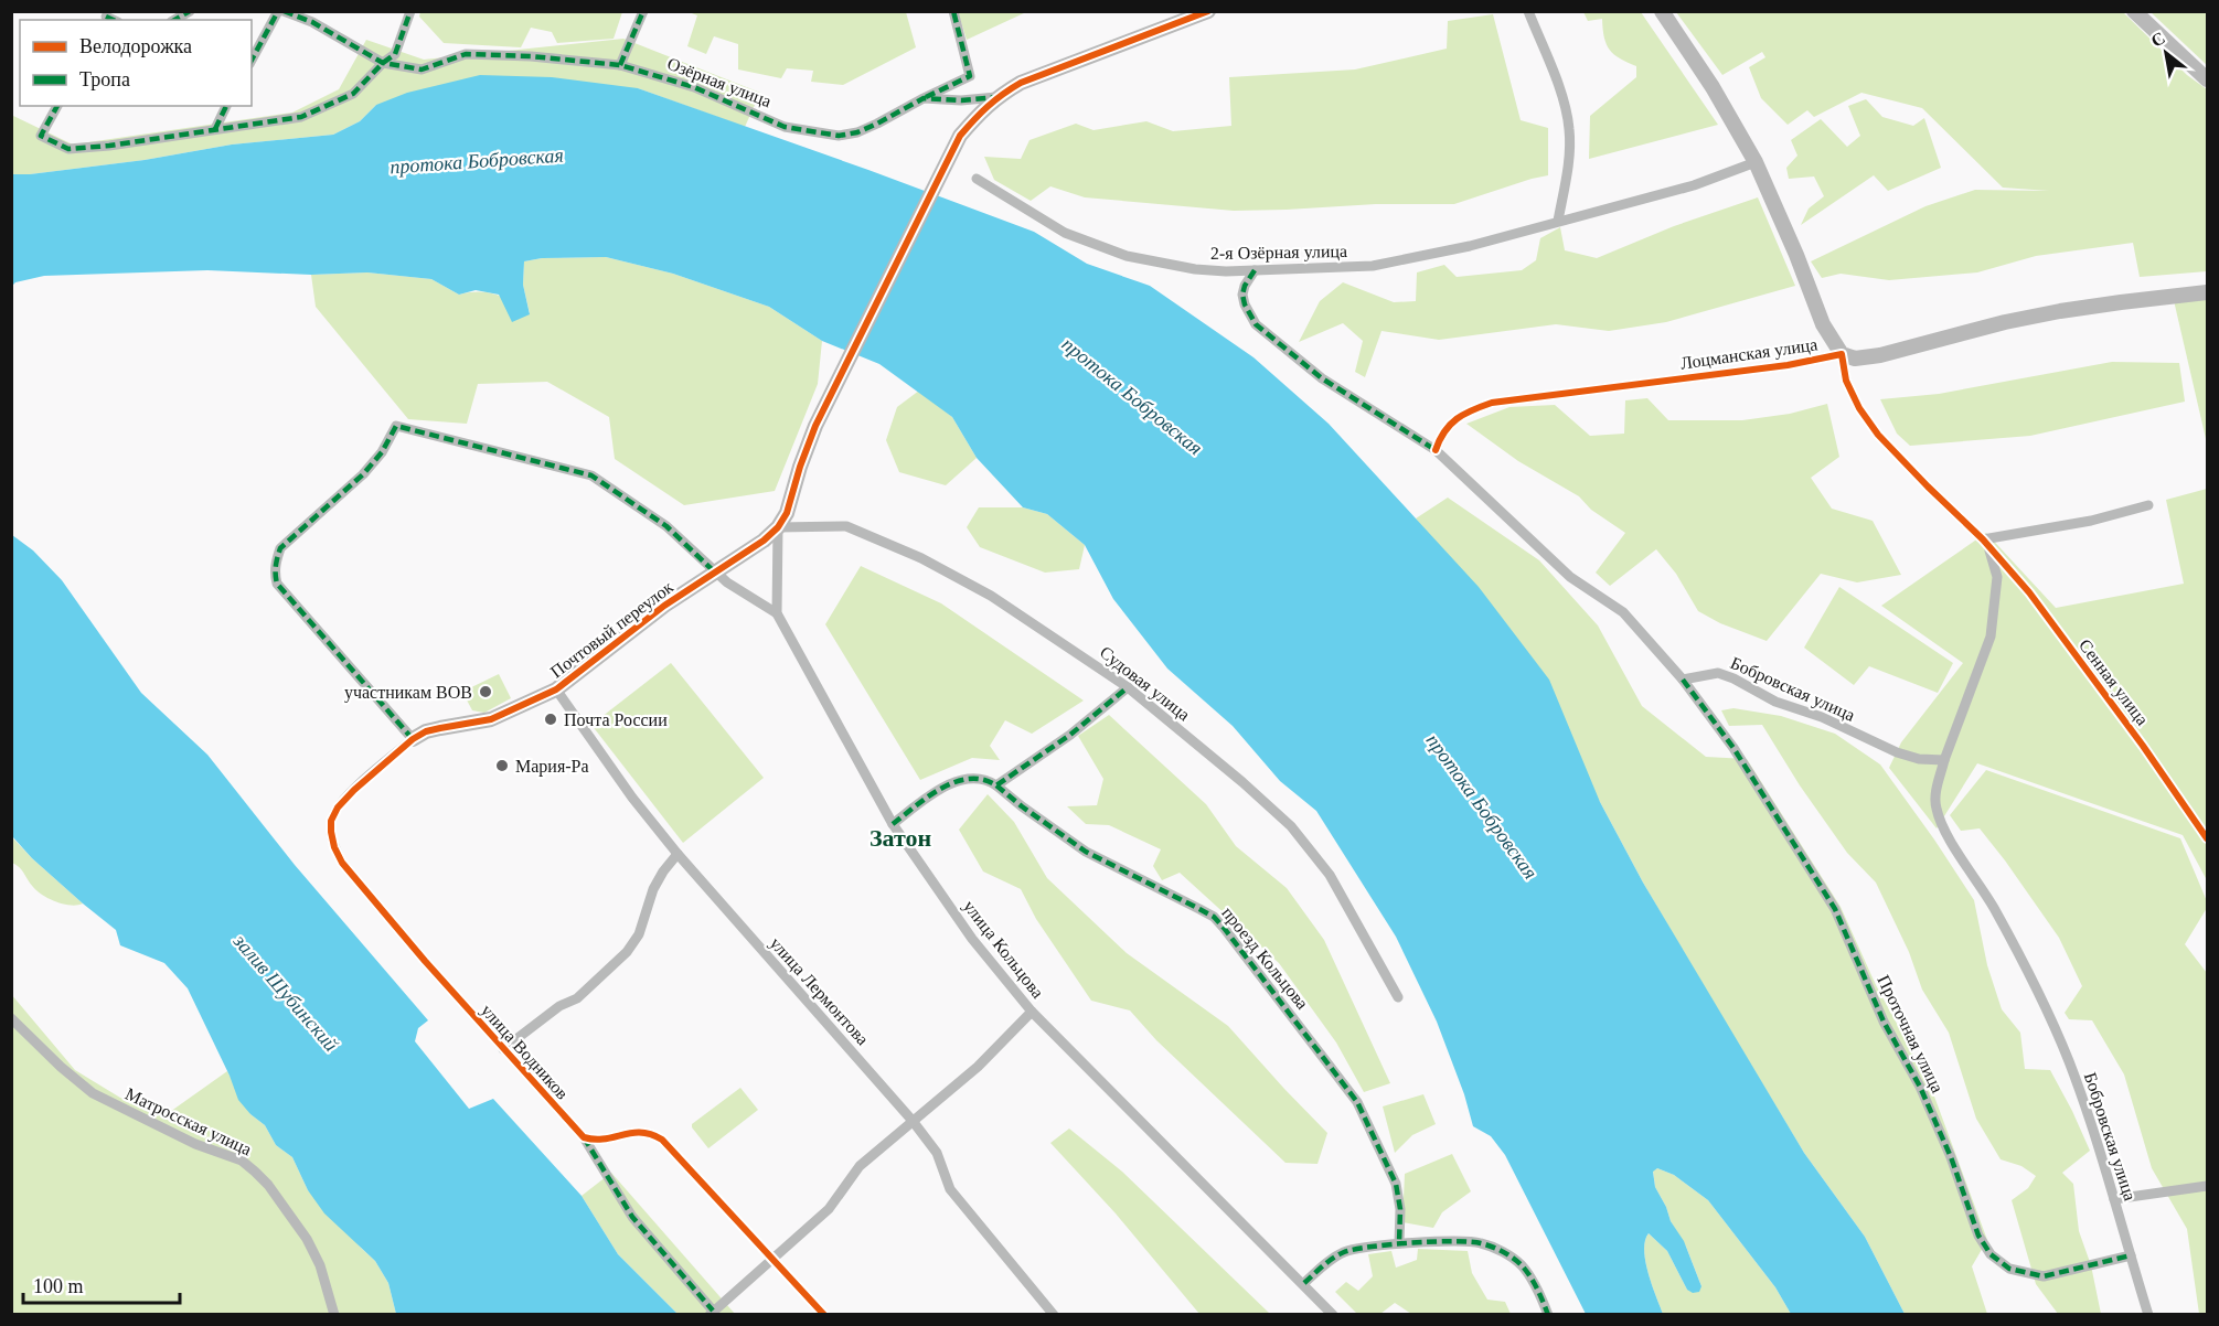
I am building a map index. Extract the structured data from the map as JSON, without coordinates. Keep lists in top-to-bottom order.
{
  "streets": {
    "street": [
      "Озёрная улица",
      "2-я Озёрная улица",
      "Лоцманская улица",
      "Почтовый переулок",
      "Сенная улица",
      "Судовая улица",
      "Бобровская улица",
      "улица Кольцова",
      "проезд Кольцова",
      "улица Лермонтова",
      "Проточная улица",
      "улица Водников",
      "Матросская улица"
    ]
  },
  "crossings": [
    ["2-я Озёрная улица", "Лоцманская улица"],
    ["Лоцманская улица", "Сенная улица"],
    ["Лоцманская улица", "Бобровская улица"],
    ["Почтовый переулок", "Судовая улица"],
    ["Почтовый переулок", "улица Кольцова"],
    ["Почтовый переулок", "улица Лермонтова"],
    ["Почтовый переулок", "улица Водников"],
    ["Сенная улица", "Бобровская улица"],
    ["Судовая улица", "улица Кольцова"],
    ["Бобровская улица", "Проточная улица"],
    ["улица Кольцова", "проезд Кольцова"]
  ],
  "districts": ["Затон"],
  "water": ["протока Бобровская", "залив Шубинский"],
  "places": ["участникам ВОВ", "Почта России", "Мария-Ра"],
  "legend": ["Велодорожка", "Тропа"],
  "scale_bar": "100 m",
  "north": "top left"
}
